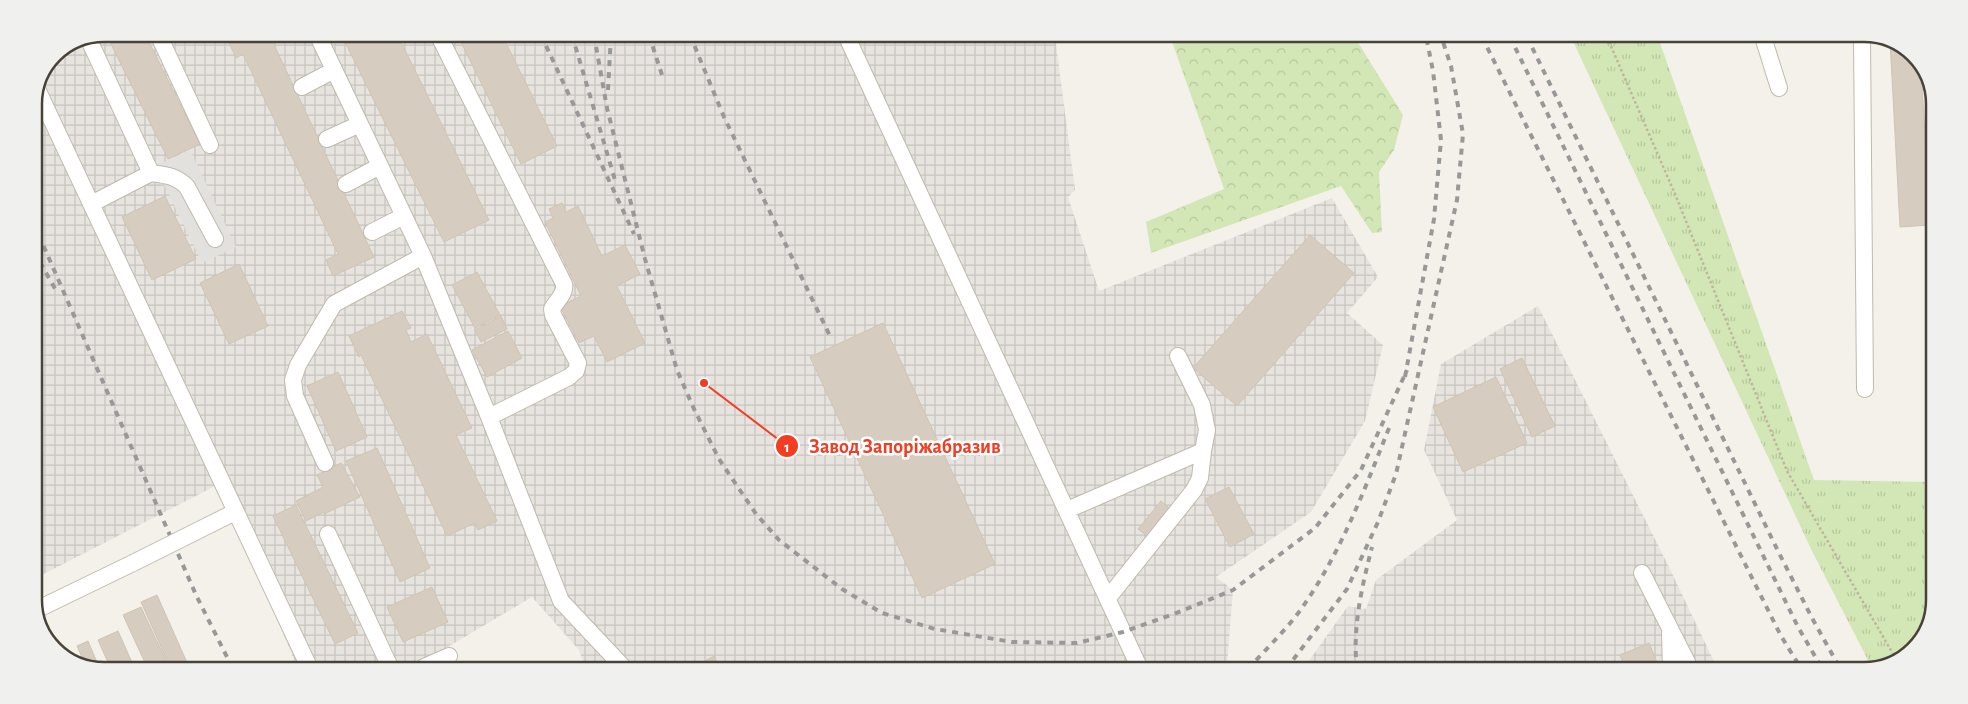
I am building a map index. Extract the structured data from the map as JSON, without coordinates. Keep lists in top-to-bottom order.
{
  "places": ["Завод Запоріжабразив"]
}
